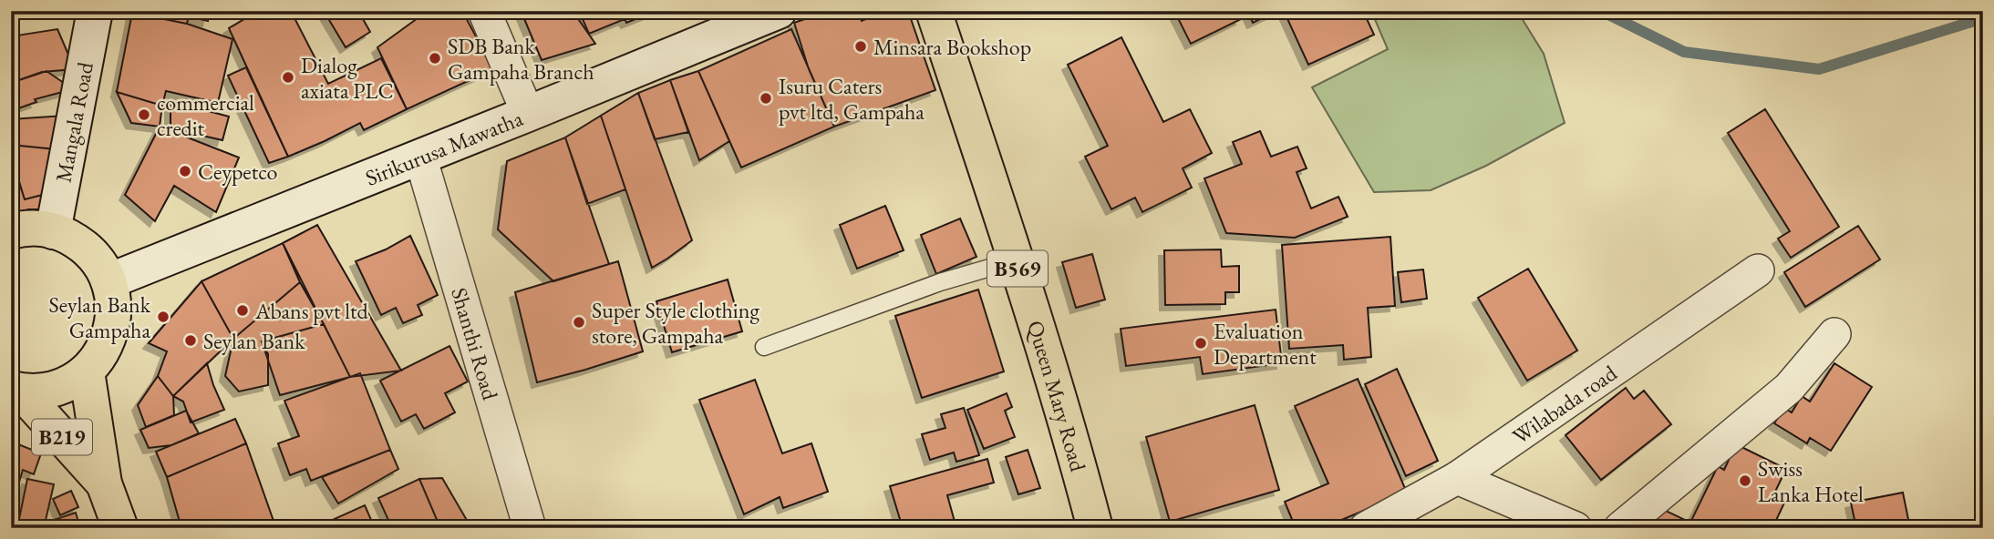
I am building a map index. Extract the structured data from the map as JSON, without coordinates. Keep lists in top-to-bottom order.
{
  "streets": {
    "main road": ["B569", "Queen Mary Road", "B219"],
    "street": [
      "Mangala Road",
      "Sirikurusa Mawatha",
      "Shanthi Road",
      "Wilabada road"
    ]
  },
  "crossings": [
    ["Sirikurusa Mawatha", "Shanthi Road"]
  ],
  "places": [
    "Minsara Bookshop",
    "SDB Bank Gampaha Branch",
    "Dialog axiata PLC",
    "Isuru Caters pvt ltd, Gampaha",
    "commercial credit",
    "Ceypetco",
    "Abans pvt ltd",
    "Seylan Bank Gampaha",
    "Super Style clothing store, Gampaha",
    "Seylan Bank",
    "Evaluation Department",
    "Swiss Lanka Hotel"
  ]
}
